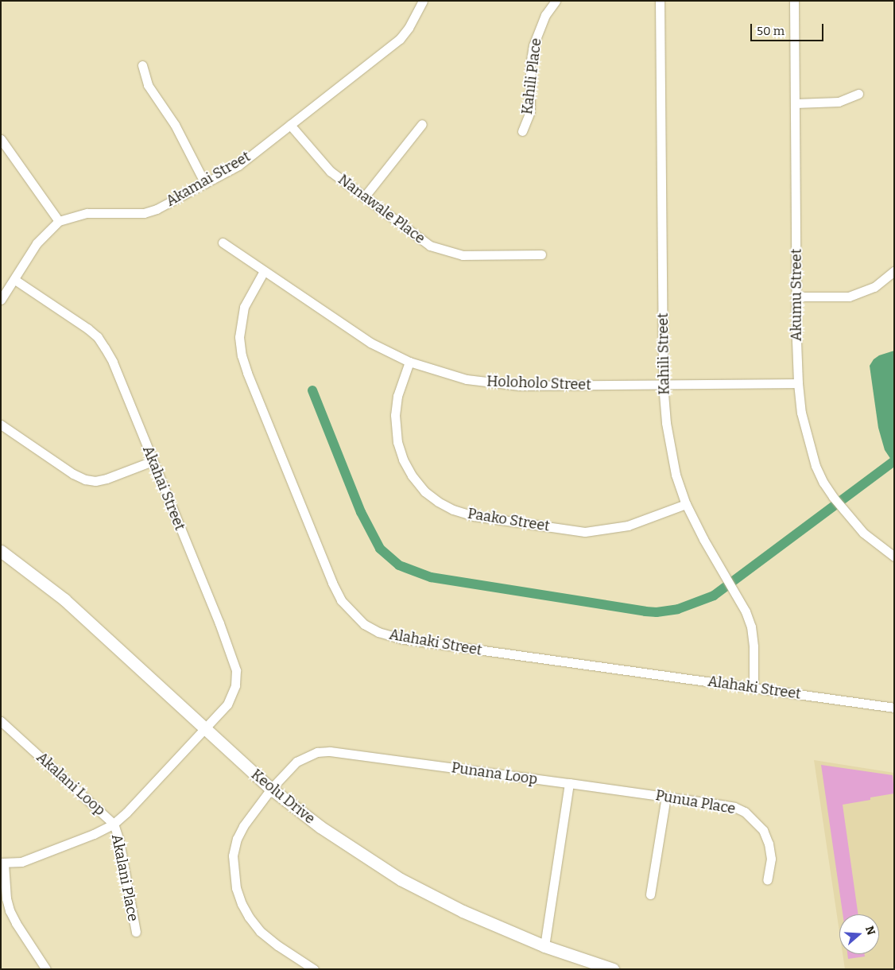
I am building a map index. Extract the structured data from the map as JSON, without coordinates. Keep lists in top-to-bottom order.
{
  "streets": {
    "main road": ["Keolu Drive"],
    "street": [
      "Kahili Place",
      "Akamai Street",
      "Nanawale Place",
      "Akumu Street",
      "Kahili Street",
      "Holoholo Street",
      "Akahai Street",
      "Paako Street",
      "Alahaki Street",
      "Punana Loop",
      "Akalani Loop",
      "Punua Place",
      "Akalani Place"
    ]
  },
  "crossings": [
    ["Akamai Street", "Nanawale Place"],
    ["Akamai Street", "Akahai Street"],
    ["Akumu Street", "Holoholo Street"],
    ["Kahili Street", "Holoholo Street"],
    ["Kahili Street", "Paako Street"],
    ["Kahili Street", "Alahaki Street"],
    ["Holoholo Street", "Paako Street"],
    ["Holoholo Street", "Alahaki Street"],
    ["Akahai Street", "Akalani Loop"],
    ["Akahai Street", "Keolu Drive"],
    ["Punana Loop", "Keolu Drive"],
    ["Punana Loop", "Punua Place"],
    ["Akalani Loop", "Keolu Drive"],
    ["Akalani Loop", "Akalani Place"]
  ],
  "scale_bar": "50 m",
  "north": "right"
}
